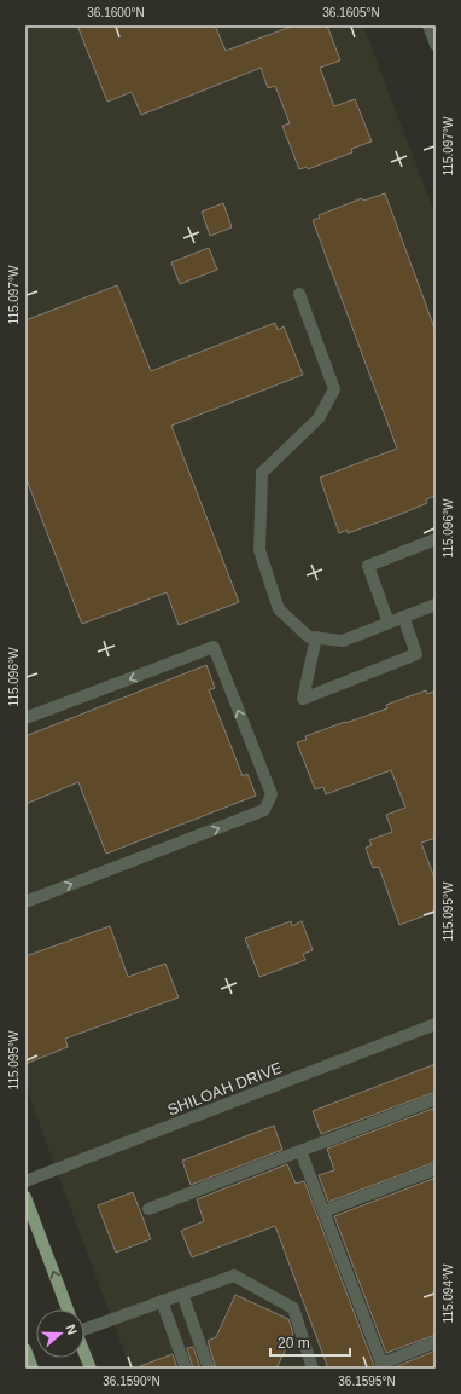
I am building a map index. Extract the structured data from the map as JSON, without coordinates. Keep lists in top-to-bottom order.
{
  "streets": {
    "street": ["SHILOAH DRIVE"]
  },
  "scale_bar": "20 m",
  "north": "right",
  "coordinates": [
    "36.1600°N",
    "36.1605°N",
    "115.097°W",
    "115.096°W",
    "115.095°W",
    "115.094°W",
    "36.1590°N",
    "36.1595°N"
  ]
}
